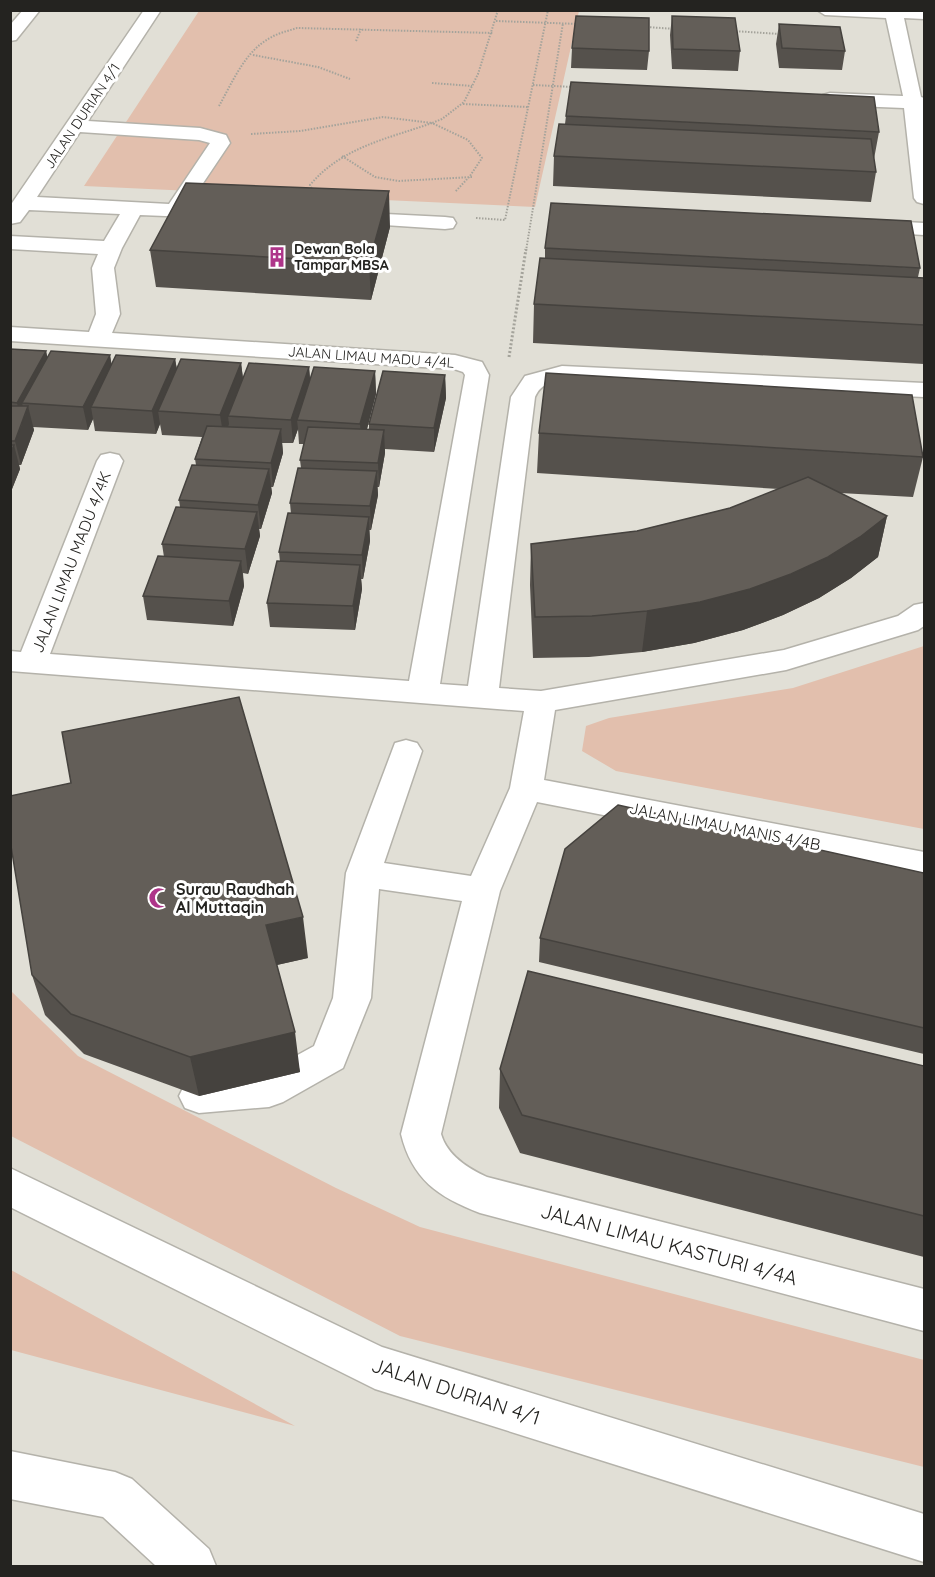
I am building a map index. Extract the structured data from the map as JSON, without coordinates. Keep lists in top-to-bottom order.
{
  "streets": {
    "street": [
      "JALAN DURIAN 4/1",
      "JALAN LIMAU MADU 4/4L",
      "JALAN LIMAU MADU 4/4K",
      "JALAN LIMAU MANIS 4/4B",
      "JALAN LIMAU KASTURI 4/4A"
    ]
  },
  "places": {
    "building": ["Dewan Bola Tampar MBSA"],
    "mosque": ["Surau Raudhah Al Muttaqin"]
  }
}
